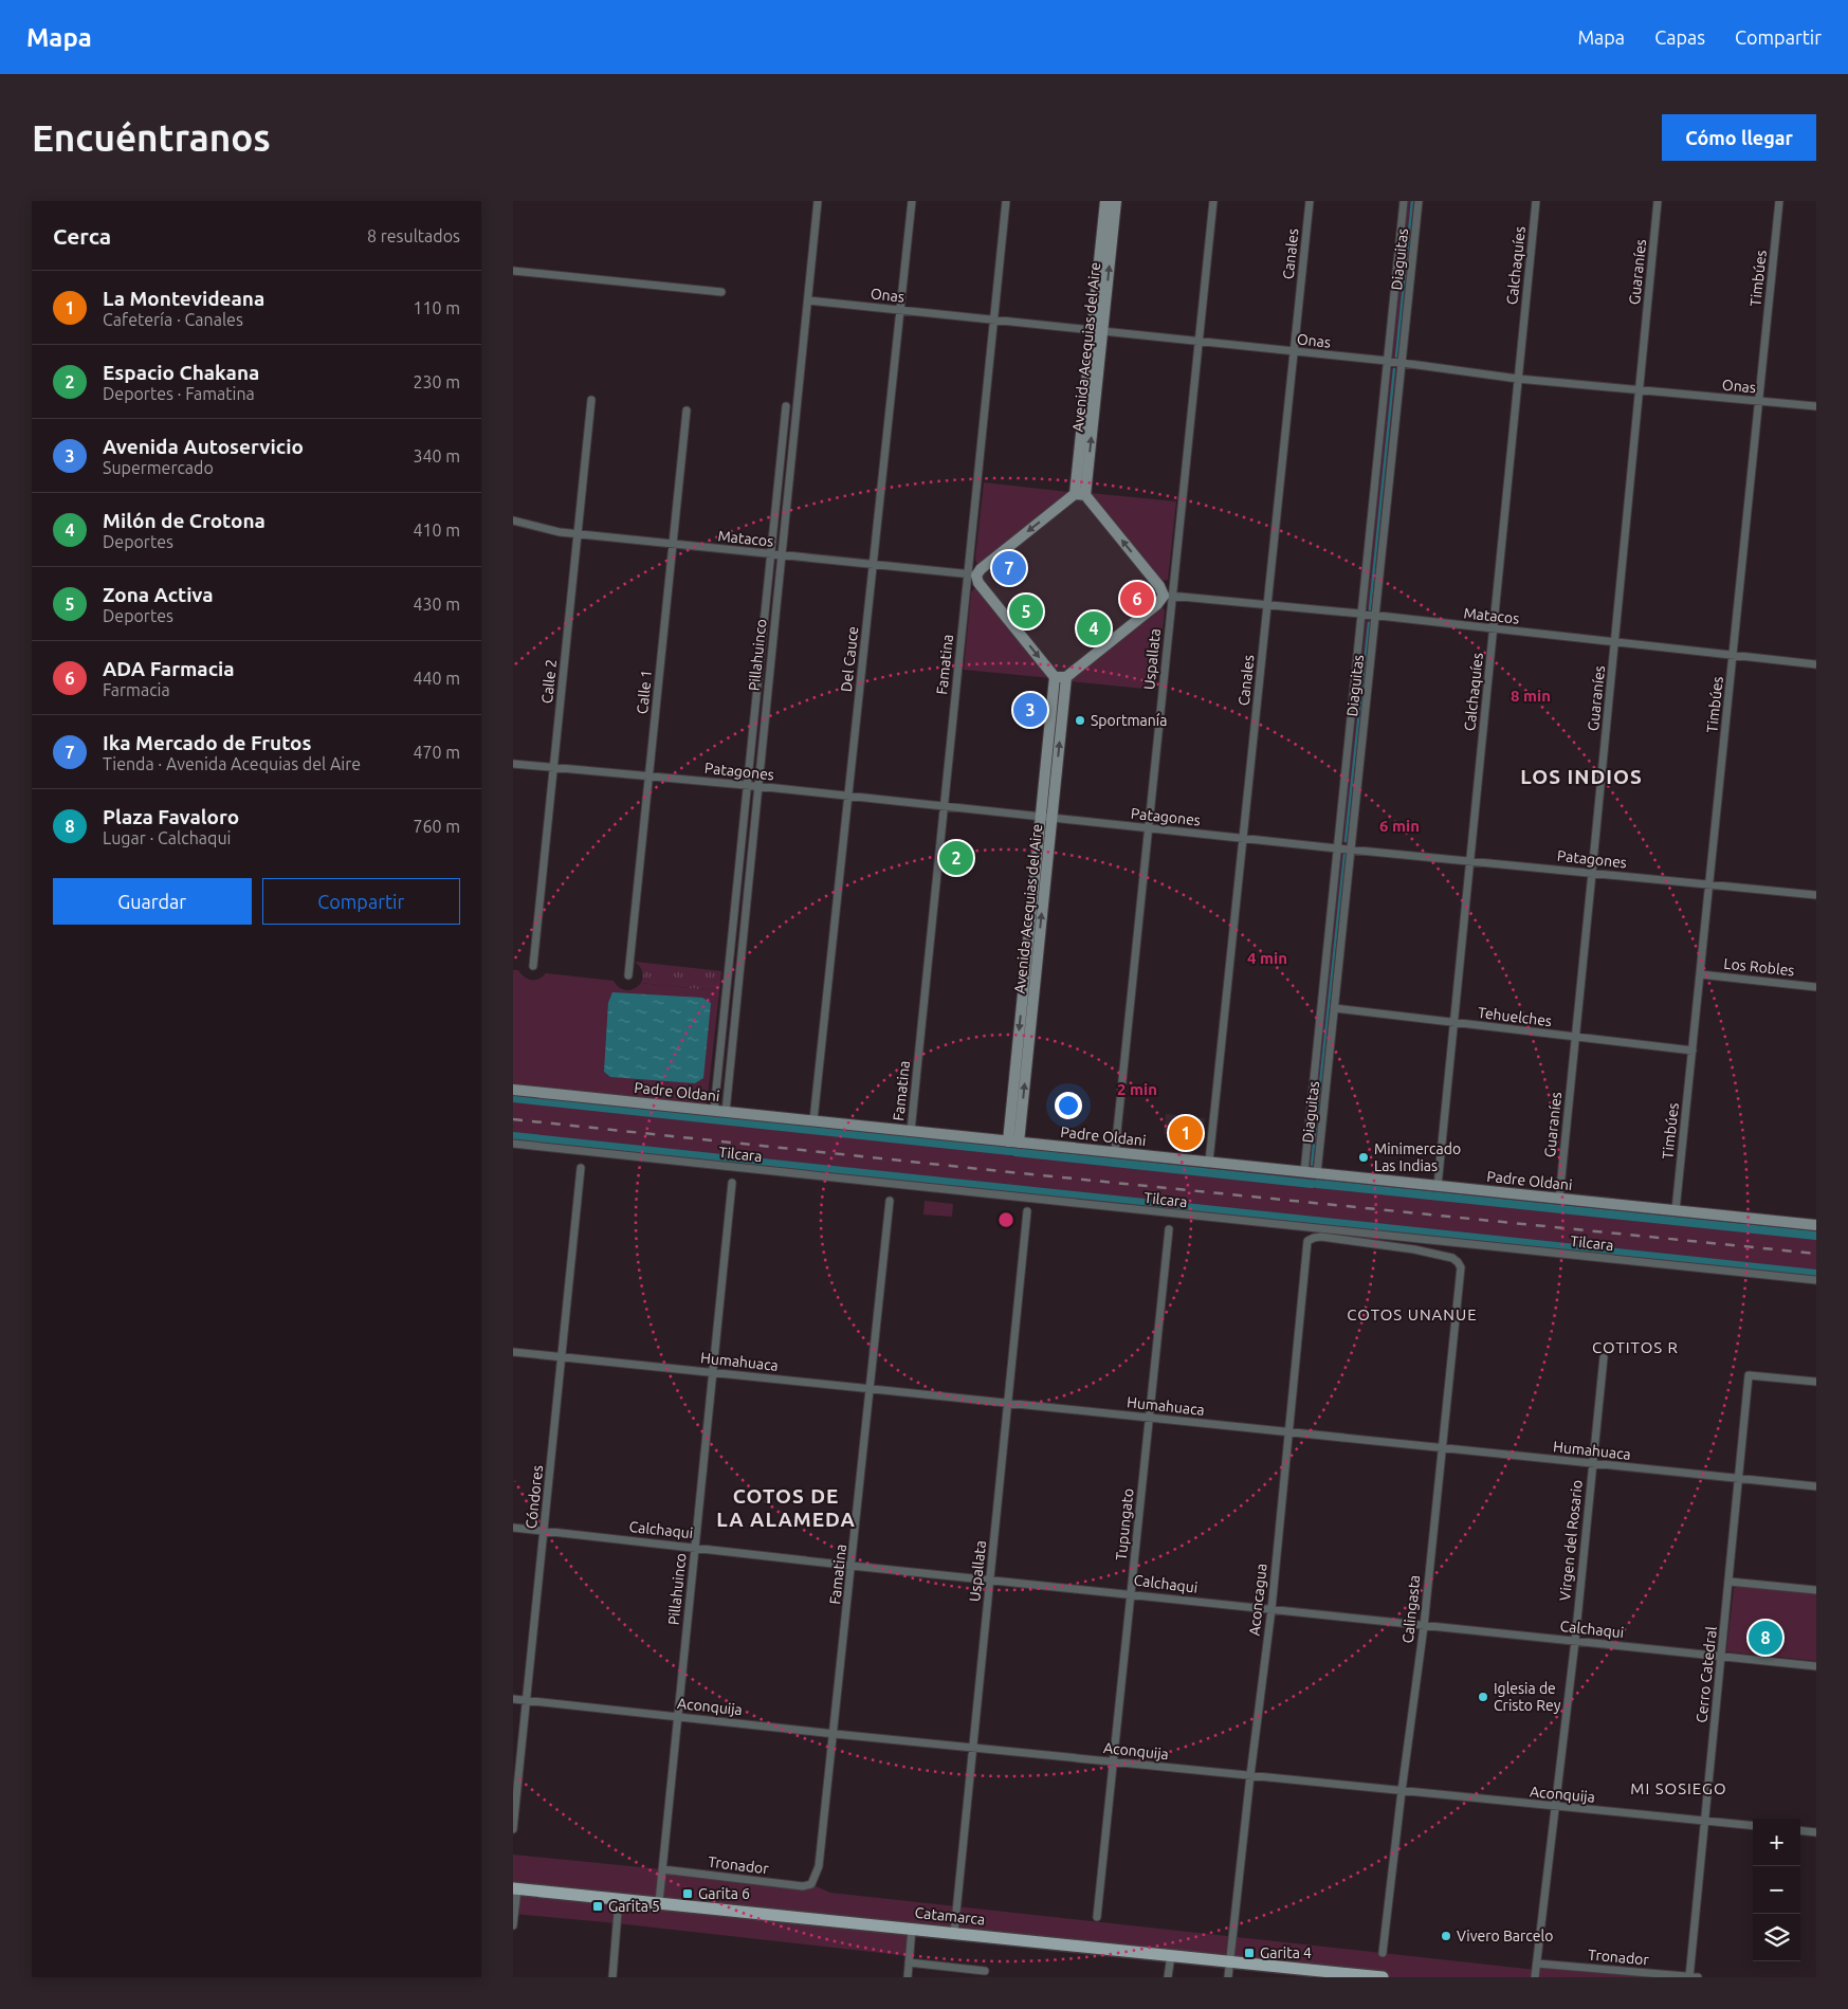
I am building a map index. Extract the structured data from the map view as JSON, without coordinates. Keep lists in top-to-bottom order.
{
  "streets": {
    "main road": ["Catamarca"],
    "street": [
      "Canales",
      "Diaguitas",
      "Calchaquíes",
      "Guaraníes",
      "Timbúes",
      "Onas",
      "Avenida Acequias del Aire",
      "Matacos",
      "Pillahuinco",
      "Del Cauce",
      "Uspallata",
      "Famatina",
      "Calle 2",
      "Calle 1",
      "Patagones",
      "Los Robles",
      "Tehuelches",
      "Padre Oldani",
      "Tilcara",
      "Humahuaca",
      "Cóndores",
      "Tupungato",
      "Calchaqui",
      "Virgen del Rosario",
      "Aconcagua",
      "Calingasta",
      "Cerro Catedral",
      "Aconquija",
      "Tronador"
    ]
  },
  "crossings": [
    ["Canales", "Onas"],
    ["Canales", "Matacos"],
    ["Canales", "Patagones"],
    ["Canales", "Padre Oldani"],
    ["Diaguitas", "Onas"],
    ["Diaguitas", "Matacos"],
    ["Diaguitas", "Patagones"],
    ["Diaguitas", "Tehuelches"],
    ["Diaguitas", "Padre Oldani"],
    ["Calchaquíes", "Onas"],
    ["Calchaquíes", "Matacos"],
    ["Calchaquíes", "Patagones"],
    ["Calchaquíes", "Tehuelches"],
    ["Calchaquíes", "Padre Oldani"],
    ["Guaraníes", "Onas"],
    ["Guaraníes", "Matacos"],
    ["Guaraníes", "Patagones"],
    ["Guaraníes", "Tehuelches"],
    ["Guaraníes", "Padre Oldani"],
    ["Timbúes", "Onas"],
    ["Timbúes", "Matacos"],
    ["Timbúes", "Patagones"],
    ["Timbúes", "Los Robles"],
    ["Timbúes", "Tehuelches"],
    ["Timbúes", "Padre Oldani"],
    ["Onas", "Avenida Acequias del Aire"],
    ["Onas", "Pillahuinco"],
    ["Onas", "Del Cauce"],
    ["Onas", "Uspallata"],
    ["Onas", "Famatina"],
    ["Avenida Acequias del Aire", "Patagones"],
    ["Avenida Acequias del Aire", "Padre Oldani"],
    ["Matacos", "Pillahuinco"],
    ["Matacos", "Del Cauce"],
    ["Matacos", "Uspallata"],
    ["Matacos", "Famatina"],
    ["Matacos", "Calle 2"],
    ["Matacos", "Calle 1"],
    ["Pillahuinco", "Patagones"],
    ["Pillahuinco", "Padre Oldani"],
    ["Pillahuinco", "Humahuaca"],
    ["Pillahuinco", "Calchaqui"],
    ["Pillahuinco", "Aconquija"],
    ["Pillahuinco", "Tronador"],
    ["Pillahuinco", "Catamarca"],
    ["Del Cauce", "Patagones"],
    ["Del Cauce", "Padre Oldani"],
    ["Uspallata", "Patagones"],
    ["Uspallata", "Padre Oldani"],
    ["Uspallata", "Humahuaca"],
    ["Uspallata", "Calchaqui"],
    ["Uspallata", "Aconquija"],
    ["Uspallata", "Catamarca"],
    ["Famatina", "Patagones"],
    ["Famatina", "Padre Oldani"],
    ["Famatina", "Humahuaca"],
    ["Famatina", "Calchaqui"],
    ["Famatina", "Aconquija"],
    ["Famatina", "Tronador"],
    ["Calle 2", "Patagones"],
    ["Calle 1", "Patagones"],
    ["Humahuaca", "Cóndores"],
    ["Humahuaca", "Tupungato"],
    ["Humahuaca", "Virgen del Rosario"],
    ["Humahuaca", "Aconcagua"],
    ["Humahuaca", "Calingasta"],
    ["Humahuaca", "Cerro Catedral"],
    ["Cóndores", "Calchaqui"],
    ["Cóndores", "Aconquija"],
    ["Tupungato", "Calchaqui"],
    ["Tupungato", "Aconquija"],
    ["Calchaqui", "Virgen del Rosario"],
    ["Calchaqui", "Aconcagua"],
    ["Calchaqui", "Calingasta"],
    ["Calchaqui", "Cerro Catedral"],
    ["Virgen del Rosario", "Aconquija"],
    ["Virgen del Rosario", "Tronador"],
    ["Aconcagua", "Calingasta"],
    ["Aconcagua", "Aconquija"],
    ["Aconcagua", "Catamarca"],
    ["Calingasta", "Aconquija"],
    ["Cerro Catedral", "Aconquija"],
    ["Cerro Catedral", "Tronador"]
  ],
  "districts": [
    "LOS INDIOS",
    "COTOS UNANUE",
    "COTITOS R",
    "COTOS DE LA ALAMEDA",
    "MI SOSIEGO"
  ],
  "places": {
    "other": [
      "Sportmanía",
      "Minimercado Las Indias",
      "Iglesia de Cristo Rey",
      "Vivero Barcelo"
    ],
    "transit": ["Garita 6", "Garita 5", "Garita 4"]
  },
  "page": {
    "header": "Mapa",
    "nav": ["Mapa", "Capas", "Compartir"],
    "buttons": [
      "Cómo llegar",
      ["Guardar", "Compartir"]
    ],
    "title": "Encuéntranos",
    "heading": ["Cerca", "8 resultados"],
    "list": [
      {
        "mark": "1",
        "name": "La Montevideana",
        "note": "Cafetería · Canales",
        "value": "110 m"
      },
      {
        "mark": "2",
        "name": "Espacio Chakana",
        "note": "Deportes · Famatina",
        "value": "230 m"
      },
      {
        "mark": "3",
        "name": "Avenida Autoservicio",
        "note": "Supermercado",
        "value": "340 m"
      },
      {
        "mark": "4",
        "name": "Milón de Crotona",
        "note": "Deportes",
        "value": "410 m"
      },
      {
        "mark": "5",
        "name": "Zona Activa",
        "note": "Deportes",
        "value": "430 m"
      },
      {
        "mark": "6",
        "name": "ADA Farmacia",
        "note": "Farmacia",
        "value": "440 m"
      },
      {
        "mark": "7",
        "name": "Ika Mercado de Frutos",
        "note": "Tienda · Avenida Acequias del Aire",
        "value": "470 m"
      },
      {
        "mark": "8",
        "name": "Plaza Favaloro",
        "note": "Lugar · Calchaqui",
        "value": "760 m"
      }
    ],
    "pins": [
      "7",
      "6",
      "5",
      "4",
      "3",
      "2",
      "1",
      "8"
    ],
    "map_buttons": ["+", "−"]
  },
  "rings": [
    "8 min",
    "6 min",
    "4 min",
    "2 min"
  ]
}
